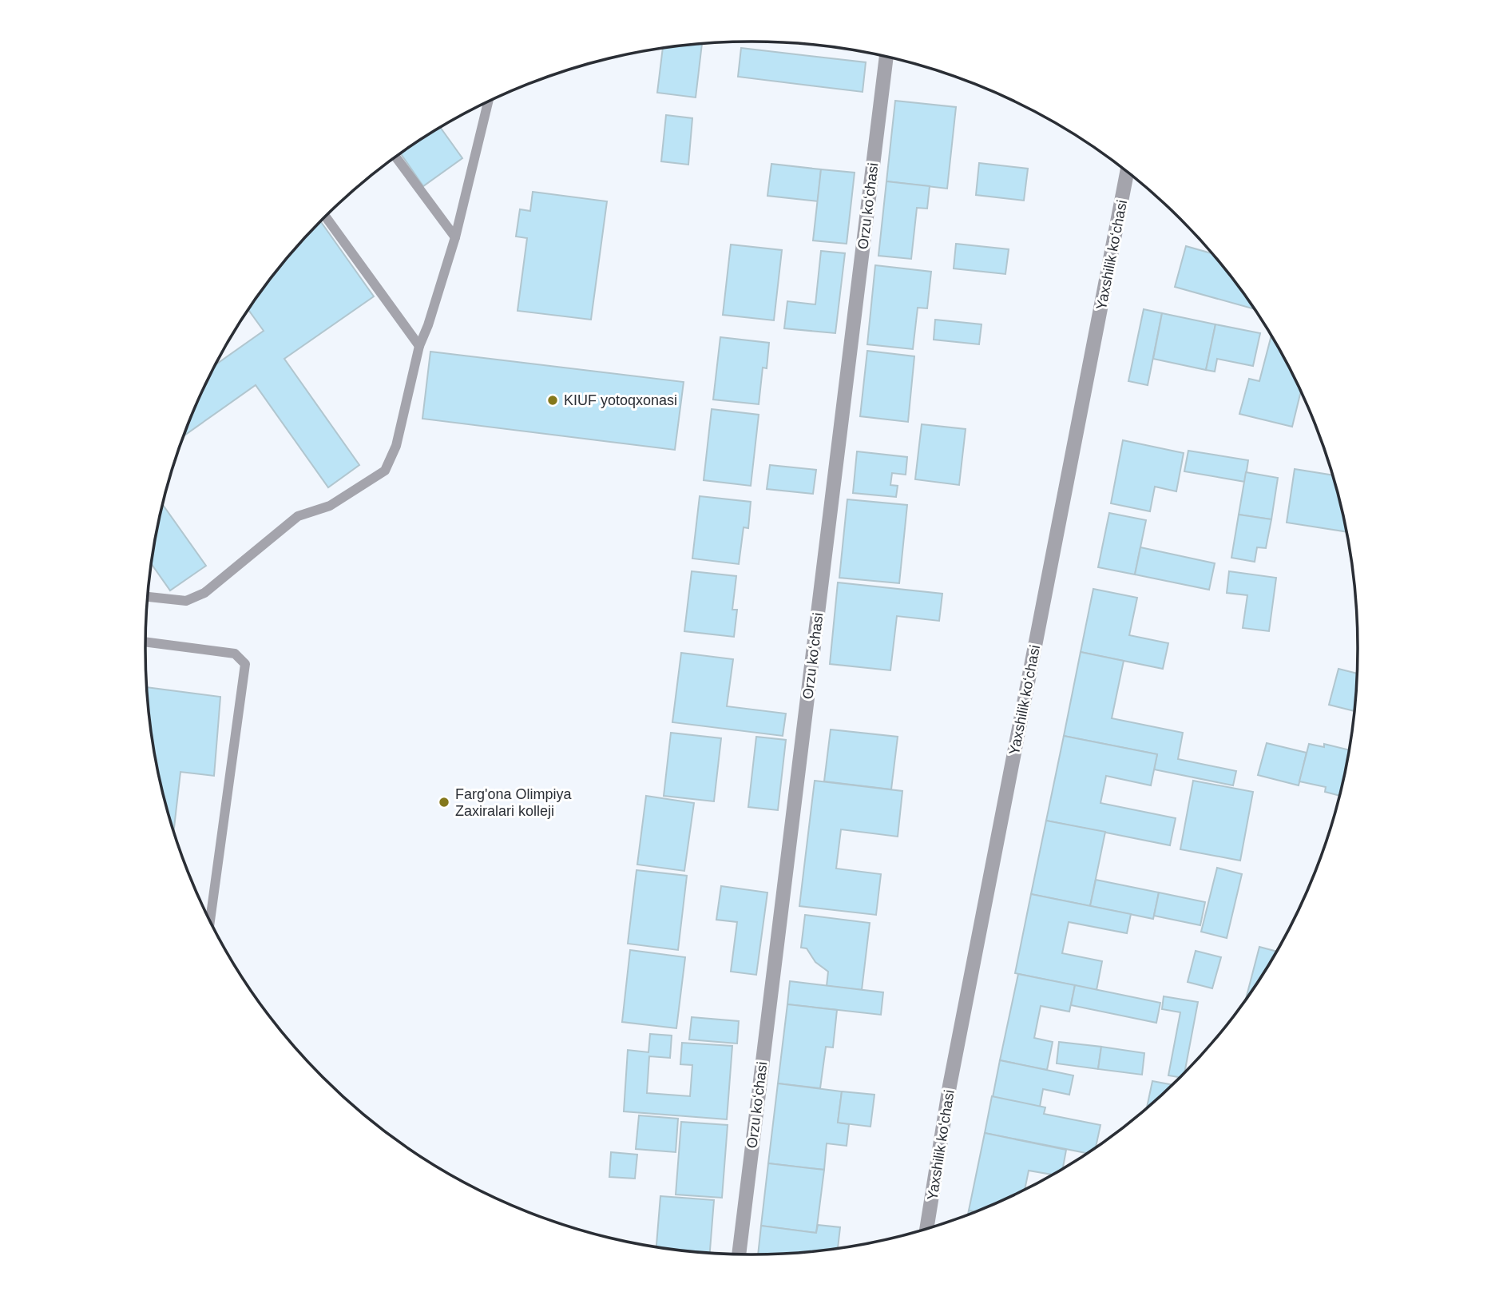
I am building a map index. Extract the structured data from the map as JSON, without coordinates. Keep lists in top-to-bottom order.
{
  "streets": {
    "street": ["Orzu koʻchasi", "Yaxshilik koʻchasi"]
  },
  "places": ["KIUF yotoqxonasi", "Farg'ona Olimpiya Zaxiralari kolleji"]
}
